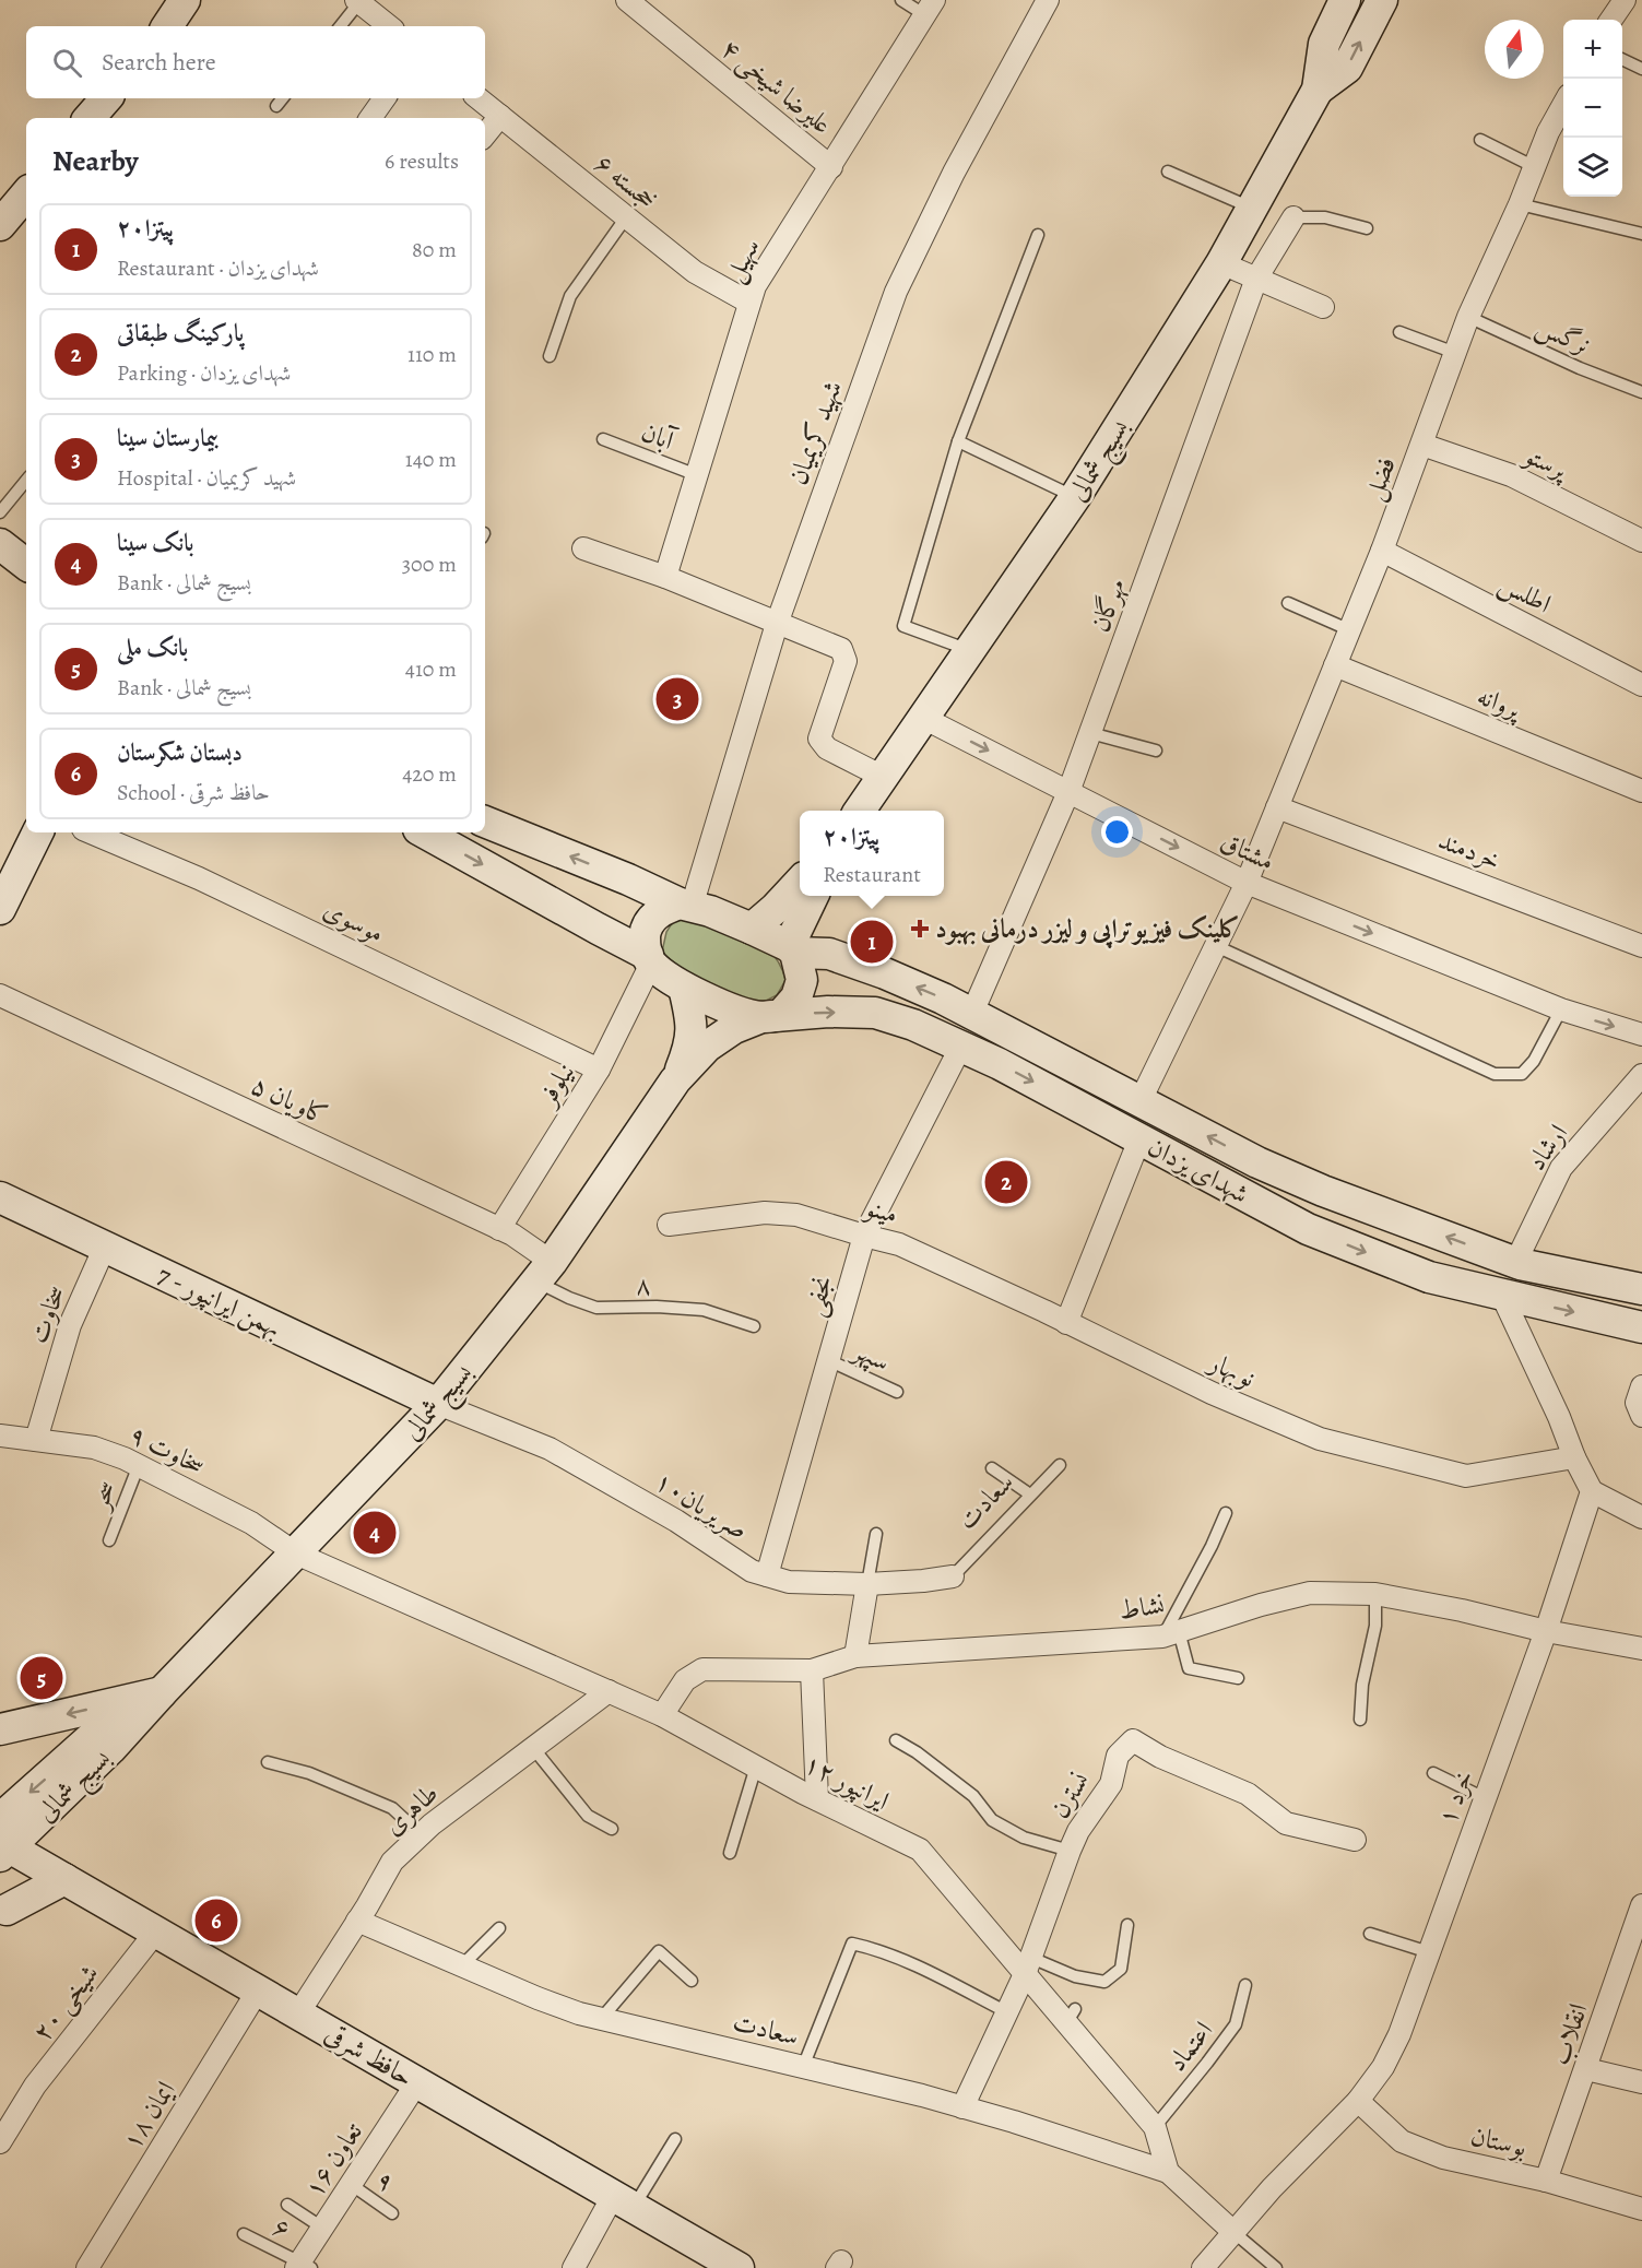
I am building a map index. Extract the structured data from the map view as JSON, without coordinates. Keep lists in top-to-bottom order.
{
  "streets": {
    "main road": [
      "بسیج شمالی",
      "شهدای یزدان",
      "بهمن ایرانپور - 7",
      "حافظ شرقی"
    ],
    "street": [
      "علیرضا شیخی ۴",
      "خجسته ۶",
      "سهیل",
      "شهید کریمیان",
      "پرستو",
      "فضل",
      "اطلس",
      "مهرگان",
      "پروانه",
      "خردمند",
      "مشتاق",
      "موسوی",
      "نیلوفر",
      "کاویان ۵",
      "ارشاد",
      "مینو",
      "نجفی",
      "سخاوت",
      "نوبهار",
      "سخاوت ۹",
      "سعادت",
      "صریریان۱۰",
      "نشاط",
      "ایرانپور ۱۲",
      "نسترن",
      "خرد ۱",
      "طاهری",
      "شیخی ۲۰",
      "انقلاب",
      "ایمان ۱۸",
      "بوستان",
      "تعاون ۱۶"
    ],
    "lane": [
      "نرگس",
      "آبان",
      "۸",
      "سپهر",
      "سحر",
      "اعتماد",
      "۹",
      "۶"
    ]
  },
  "crossings": [
    ["علیرضا شیخی ۴", "سهیل"],
    ["خجسته ۶", "سهیل"],
    ["سهیل", "آبان"],
    ["نرگس", "فضل"],
    ["بسیج شمالی", "مشتاق"],
    ["بسیج شمالی", "کاویان ۵"],
    ["بسیج شمالی", "شهدای یزدان"],
    ["بسیج شمالی", "۸"],
    ["بسیج شمالی", "بهمن ایرانپور - 7"],
    ["بسیج شمالی", "سخاوت ۹"],
    ["بسیج شمالی", "صریریان۱۰"],
    ["بسیج شمالی", "ایرانپور ۱۲"],
    ["بسیج شمالی", "حافظ شرقی"],
    ["پرستو", "فضل"],
    ["فضل", "اطلس"],
    ["فضل", "پروانه"],
    ["فضل", "خردمند"],
    ["فضل", "مشتاق"],
    ["فضل", "شهدای یزدان"],
    ["مهرگان", "مشتاق"],
    ["مهرگان", "شهدای یزدان"],
    ["موسوی", "نیلوفر"],
    ["نیلوفر", "کاویان ۵"],
    ["کاویان ۵", "۸"],
    ["ارشاد", "شهدای یزدان"],
    ["شهدای یزدان", "نجفی"],
    ["مینو", "نجفی"],
    ["مینو", "نوبهار"],
    ["نجفی", "سپهر"],
    ["نجفی", "صریریان۱۰"],
    ["بهمن ایرانپور - 7", "سخاوت"],
    ["بهمن ایرانپور - 7", "صریریان۱۰"],
    ["سخاوت", "سخاوت ۹"],
    ["سخاوت ۹", "سحر"],
    ["سخاوت ۹", "ایرانپور ۱۲"],
    ["سعادت", "صریریان۱۰"],
    ["سعادت", "ایرانپور ۱۲"],
    ["سعادت", "نسترن"],
    ["سعادت", "طاهری"],
    ["نشاط", "ایرانپور ۱۲"],
    ["نشاط", "خرد ۱"],
    ["ایرانپور ۱۲", "نسترن"],
    ["ایرانپور ۱۲", "طاهری"],
    ["ایرانپور ۱۲", "اعتماد"],
    ["خرد ۱", "بوستان"],
    ["طاهری", "حافظ شرقی"],
    ["شیخی ۲۰", "حافظ شرقی"],
    ["انقلاب", "بوستان"],
    ["حافظ شرقی", "ایمان ۱۸"],
    ["حافظ شرقی", "تعاون ۱۶"],
    ["تعاون ۱۶", "۹"],
    ["تعاون ۱۶", "۶"]
  ],
  "one_way": ["مشتاق"],
  "places": {
    "health": ["کلینک فیزیوتراپی و لیزر درمانی بهبود"]
  },
  "north": "top",
  "page": {
    "map_buttons": ["+", "−"],
    "search": "Search here",
    "heading": ["Nearby", "6 results"],
    "list": [
      {
        "mark": "1",
        "name": "پیتزا۲۰",
        "note": "Restaurant · شهدای یزدان",
        "value": "80 m"
      },
      {
        "mark": "2",
        "name": "پارکینگ طبقاتی",
        "note": "Parking · شهدای یزدان",
        "value": "110 m"
      },
      {
        "mark": "3",
        "name": "بیمارستان سینا",
        "note": "Hospital · شهید کریمیان",
        "value": "140 m"
      },
      {
        "mark": "4",
        "name": "بانک سینا",
        "note": "Bank · بسیج شمالی",
        "value": "300 m"
      },
      {
        "mark": "5",
        "name": "بانک ملی",
        "note": "Bank · بسیج شمالی",
        "value": "410 m"
      },
      {
        "mark": "6",
        "name": "دبستان شکرستان",
        "note": "School · حافظ شرقی",
        "value": "420 m"
      }
    ],
    "pins": [
      "3",
      "1",
      "2",
      "4",
      "5",
      "6"
    ],
    "popup": ["پیتزا۲۰", "Restaurant"]
  }
}
